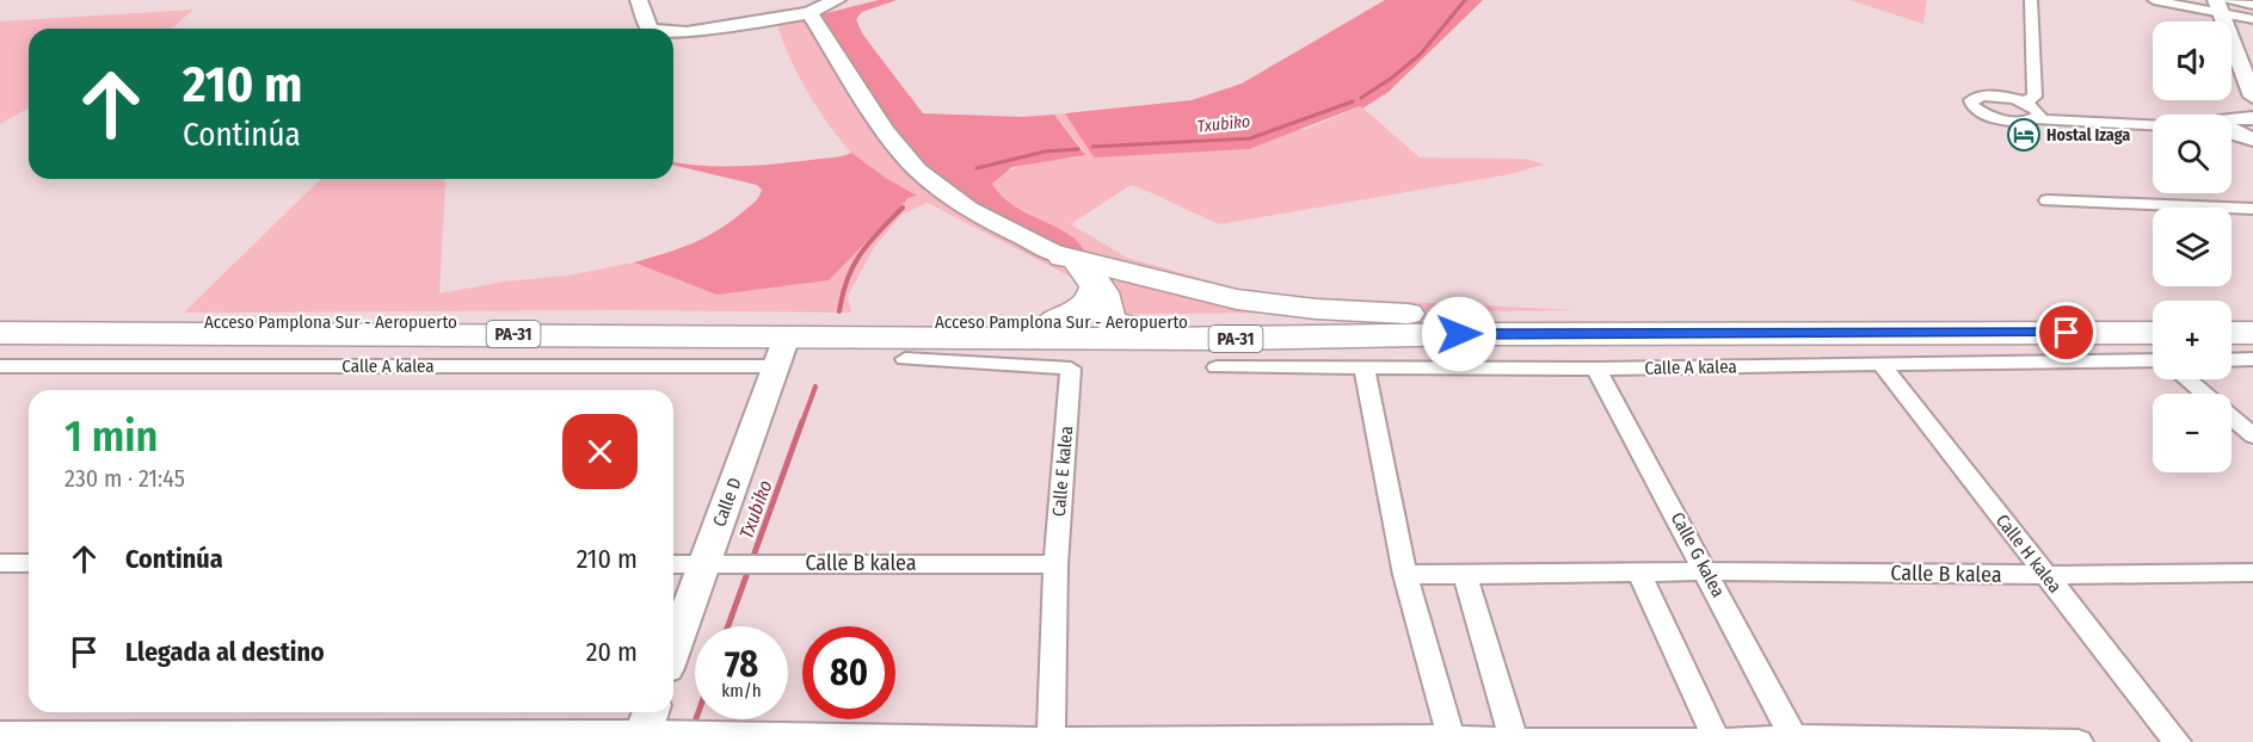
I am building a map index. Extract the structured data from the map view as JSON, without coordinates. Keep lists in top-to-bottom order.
{
  "streets": {
    "highway": ["Acceso Pamplona Sur - Aeropuerto", "PA-31"],
    "street": [
      "Calle A kalea",
      "Calle E kalea",
      "Calle D",
      "Calle H kalea",
      "Calle G kalea",
      "Calle B kalea"
    ]
  },
  "crossings": [
    ["Acceso Pamplona Sur - Aeropuerto", "Calle A kalea"],
    ["Acceso Pamplona Sur - Aeropuerto", "Calle D"],
    ["Calle A kalea", "Calle D"],
    ["Calle A kalea", "Calle H kalea"],
    ["Calle A kalea", "Calle G kalea"],
    ["Calle E kalea", "Calle B kalea"],
    ["Calle D", "Calle B kalea"],
    ["Calle H kalea", "Calle B kalea"],
    ["Calle G kalea", "Calle B kalea"]
  ],
  "water": ["Txubiko"],
  "places": {
    "hotel": ["Hostal Izaga"]
  },
  "page": {
    "map_buttons": ["+", "−"],
    "turn": ["210 m", "Continúa"],
    "heading": ["1 min", "230 m · 21:45"],
    "list": [
      {
        "name": "Continúa",
        "value": "210 m"
      },
      {
        "name": "Llegada al destino",
        "value": "20 m"
      }
    ],
    "speed": "78 km/h",
    "limit": "80"
  }
}
